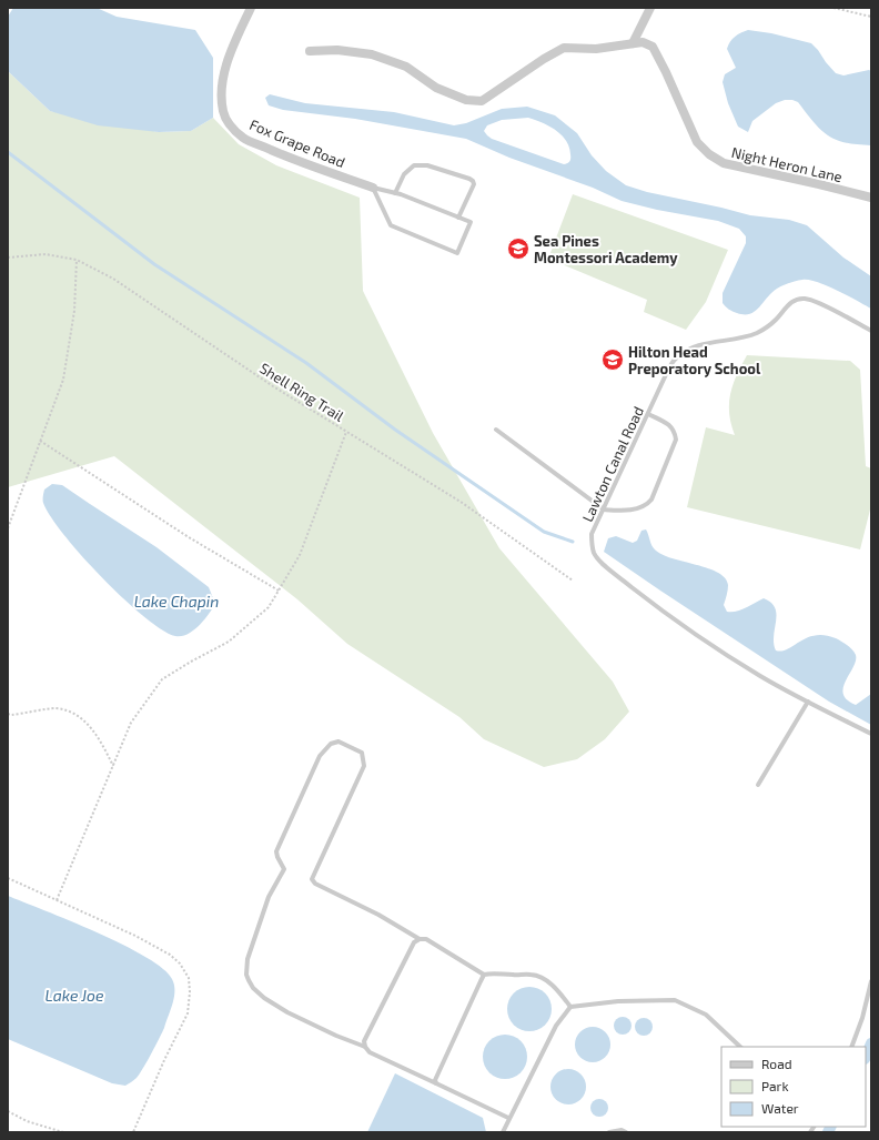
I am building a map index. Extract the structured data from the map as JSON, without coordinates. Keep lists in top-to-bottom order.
{
  "streets": {
    "street": ["Fox Grape Road", "Night Heron Lane"],
    "lane": ["Lawton Canal Road"],
    "path": ["Shell Ring Trail"]
  },
  "water": ["Lake Chapin", "Lake Joe"],
  "places": {
    "school or university": ["Sea Pines Montessori Academy", "Hilton Head Preporatory School"]
  },
  "legend": ["Road", "Park", "Water"]
}
